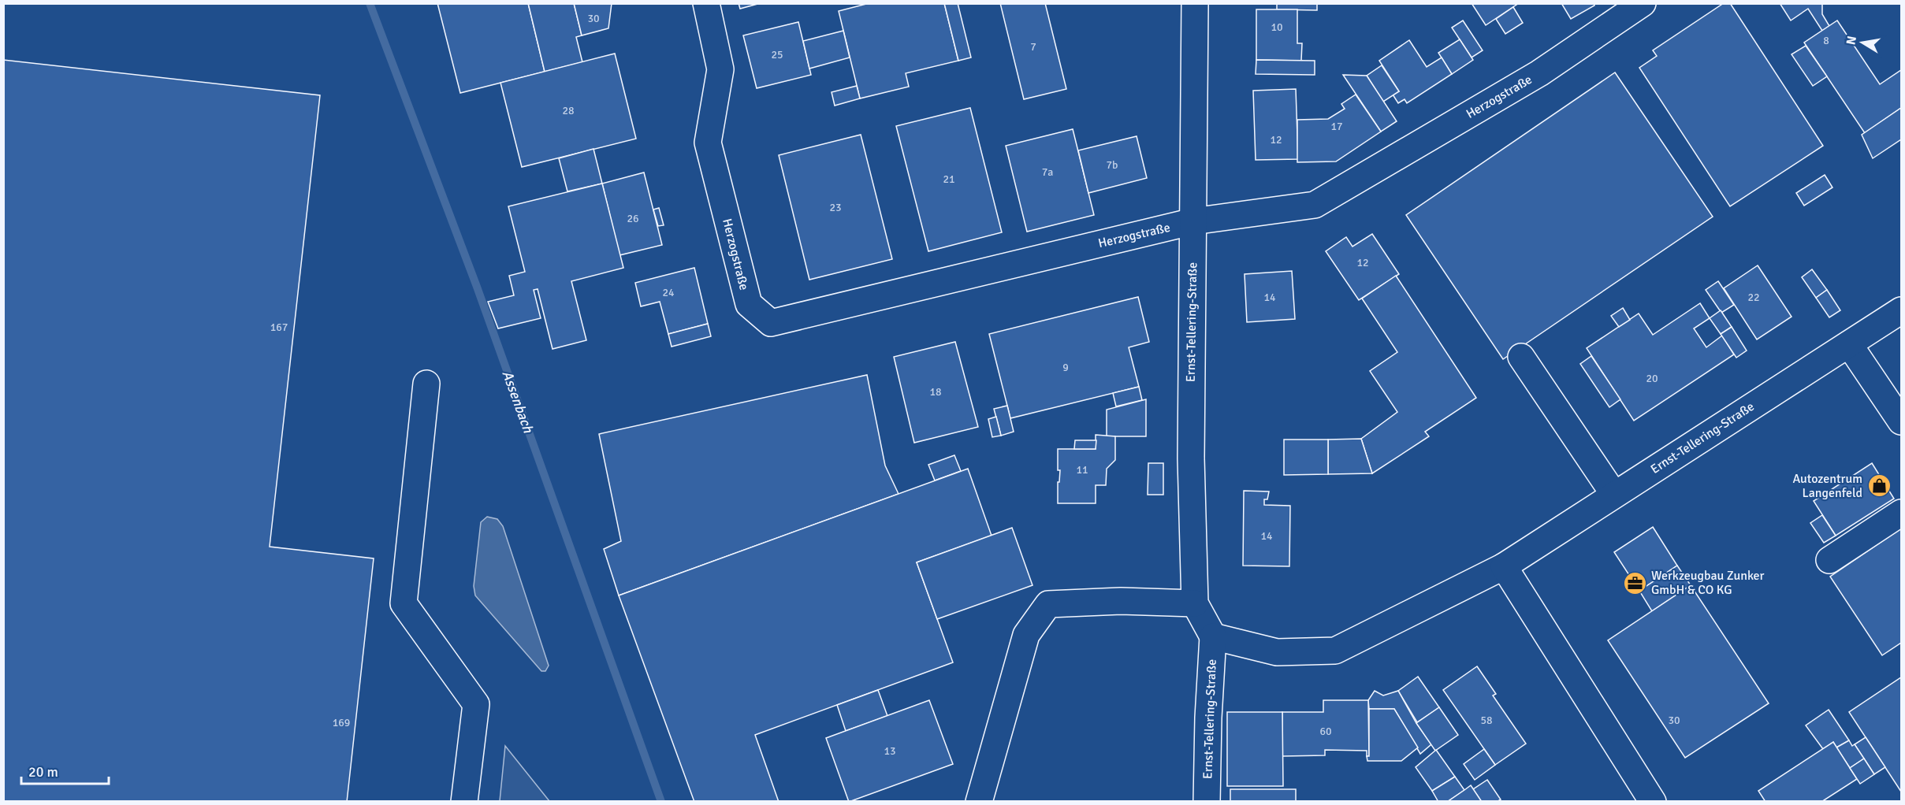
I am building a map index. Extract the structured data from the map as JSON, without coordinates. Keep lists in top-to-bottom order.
{
  "streets": {
    "street": ["Herzogstraße", "Ernst-Tellering-Straße"]
  },
  "crossings": [
    ["Herzogstraße", "Ernst-Tellering-Straße"]
  ],
  "water": ["Assenbach"],
  "places": {
    "shop": ["Autozentrum Langenfeld"],
    "office": ["Werkzeugbau Zunker GmbH & CO KG"]
  },
  "house_numbers": [
    "30",
    "10",
    "8",
    "7",
    "25",
    "28",
    "17",
    "12",
    "7b",
    "7a",
    "21",
    "23",
    "26",
    "12",
    "24",
    "14",
    "22",
    "167",
    "9",
    "20",
    "18",
    "11",
    "14",
    "58",
    "30",
    "169",
    "60",
    "13"
  ],
  "scale_bar": "20 m",
  "north": "left"
}
